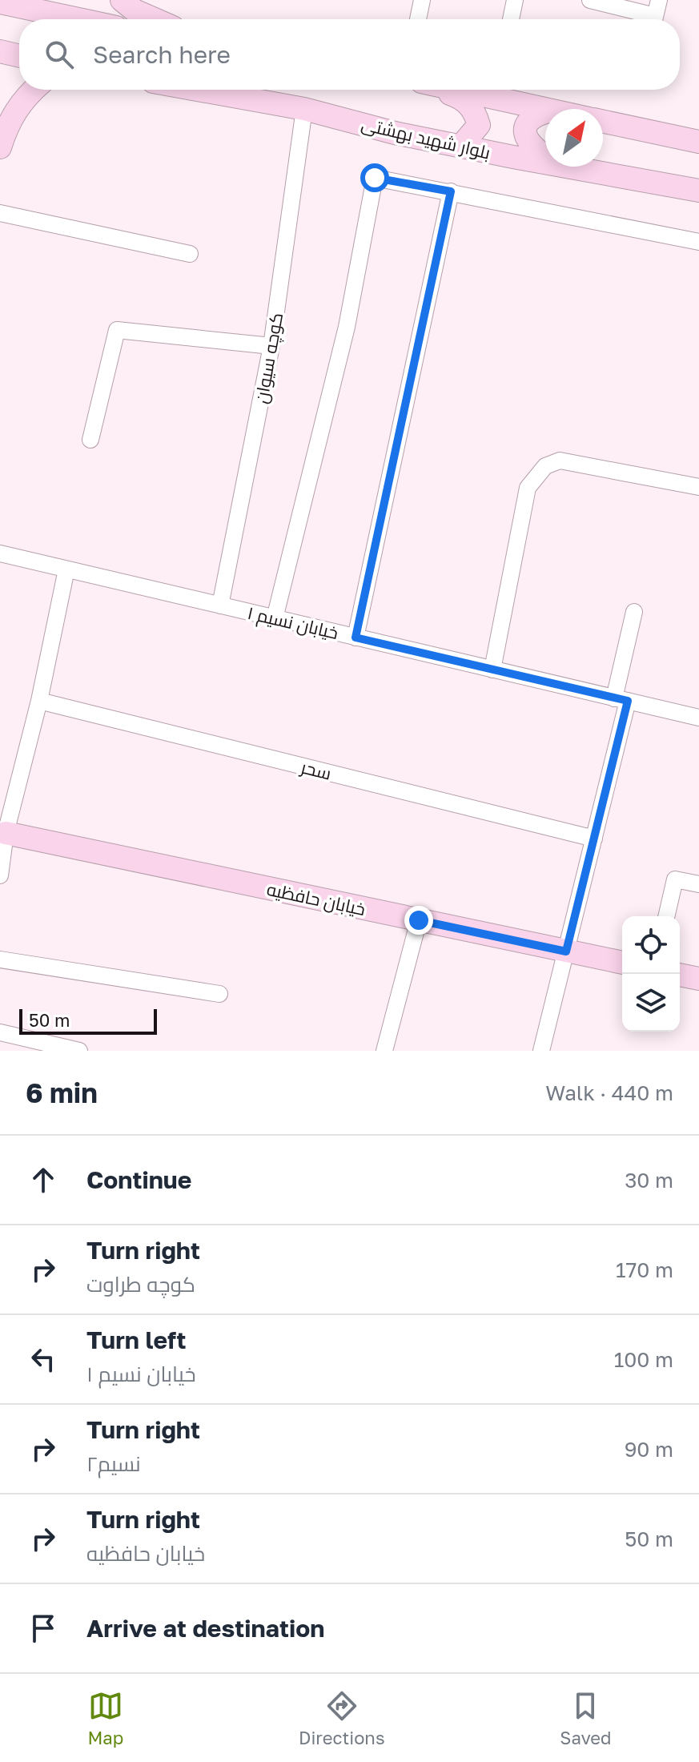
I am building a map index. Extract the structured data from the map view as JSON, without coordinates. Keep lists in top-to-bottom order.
{
  "streets": {
    "main road": ["بلوار شهید بهشتی", "خیابان حافظیه"],
    "street": ["کوچه سیوان", "خیابان نسیم ۱", "سحر"]
  },
  "crossings": [
    ["بلوار شهید بهشتی", "کوچه سیوان"],
    ["کوچه سیوان", "خیابان نسیم ۱"]
  ],
  "scale_bar": "50 m",
  "north": "top right",
  "page": {
    "search": "Search here",
    "scale": "50 m",
    "heading": ["6 min", "Walk · 440 m"],
    "list": [
      ["Continue", "30 m"],
      ["Turn right", "کوچه طراوت", "170 m"],
      ["Turn left", "خیابان نسیم ۱", "100 m"],
      ["Turn right", "نسیم۲", "90 m"],
      ["Turn right", "خیابان حافظیه", "50 m"],
      "Arrive at destination"
    ],
    "nav": ["Map", "Directions", "Saved"]
  }
}
